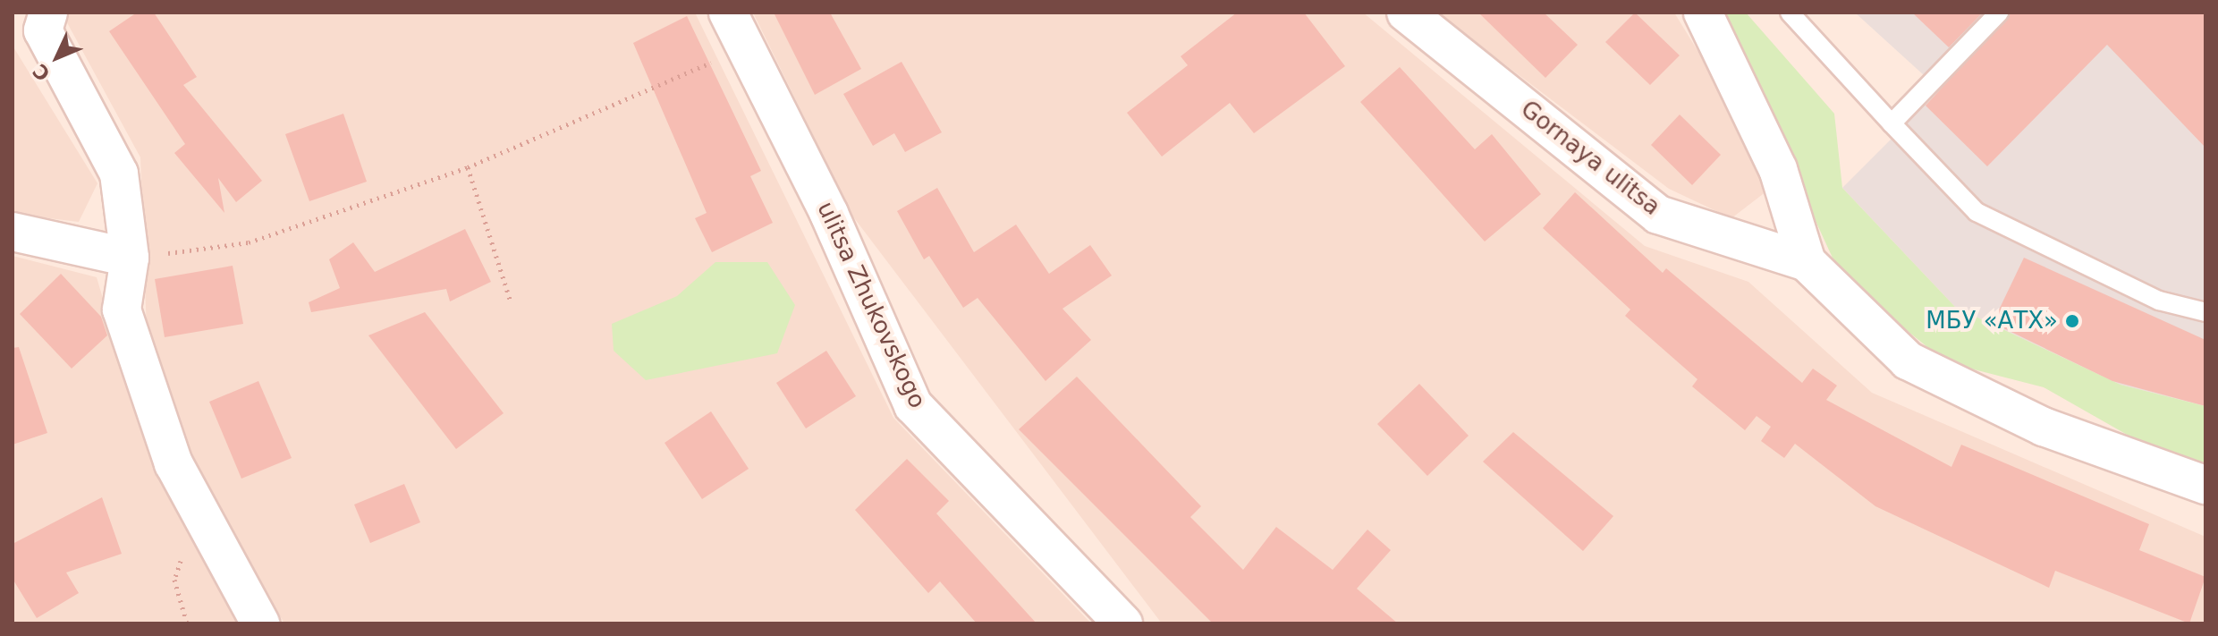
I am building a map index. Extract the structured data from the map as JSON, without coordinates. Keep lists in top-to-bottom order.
{
  "streets": {
    "street": ["Gornaya ulitsa", "ulitsa Zhukovskogo"]
  },
  "places": ["МБУ «АТХ»"],
  "north": "bottom left"
}
